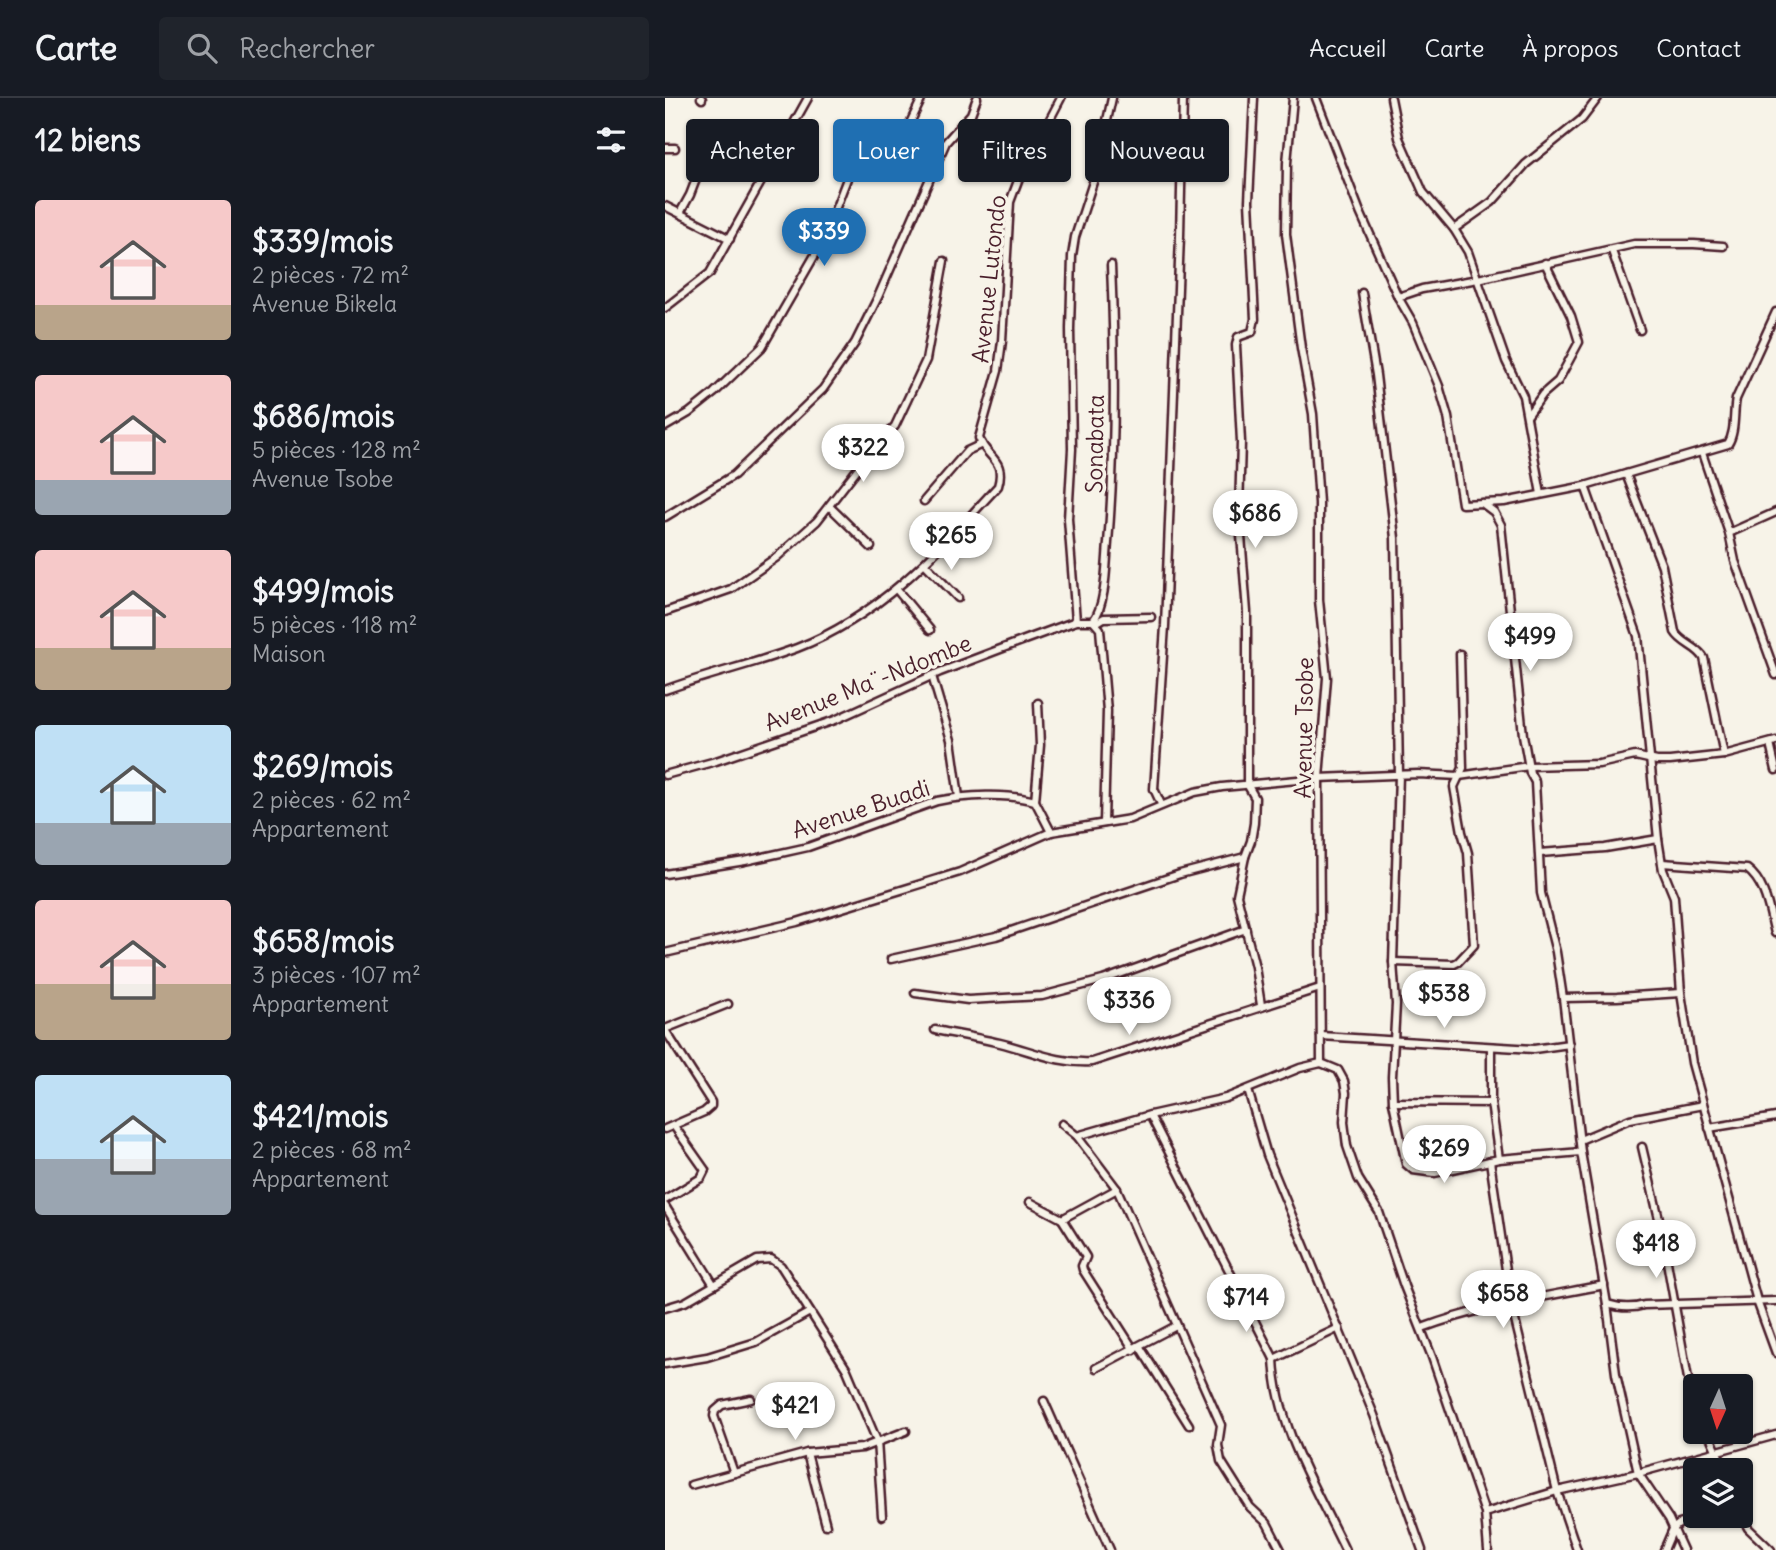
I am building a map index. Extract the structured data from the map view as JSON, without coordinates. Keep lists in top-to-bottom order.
{
  "streets": {
    "street": [
      "Avenue Lutondo",
      "Sonabata",
      "Avenue Ma¨-Ndombe",
      "Avenue Tsobe",
      "Avenue Buadi"
    ]
  },
  "north": "bottom",
  "page": {
    "header": "Carte",
    "search": "Rechercher",
    "nav": [
      "Accueil",
      "Carte",
      "À propos",
      "Contact"
    ],
    "heading": "12 biens",
    "chip": [
      "Acheter",
      "Louer",
      "Filtres",
      "Nouveau"
    ],
    "list": [
      {
        "name": "$339/mois",
        "note": "2 pièces · 72 m² · Avenue Bikela"
      },
      {
        "name": "$686/mois",
        "note": "5 pièces · 128 m² · Avenue Tsobe"
      },
      {
        "name": "$499/mois",
        "note": "5 pièces · 118 m² · Maison"
      },
      {
        "name": "$269/mois",
        "note": "2 pièces · 62 m² · Appartement"
      },
      {
        "name": "$658/mois",
        "note": "3 pièces · 107 m² · Appartement"
      },
      {
        "name": "$421/mois",
        "note": "2 pièces · 68 m² · Appartement"
      }
    ],
    "price": [
      "$339",
      "$322",
      "$686",
      "$265",
      "$499",
      "$538",
      "$336",
      "$269",
      "$418",
      "$658",
      "$714",
      "$421"
    ]
  }
}
